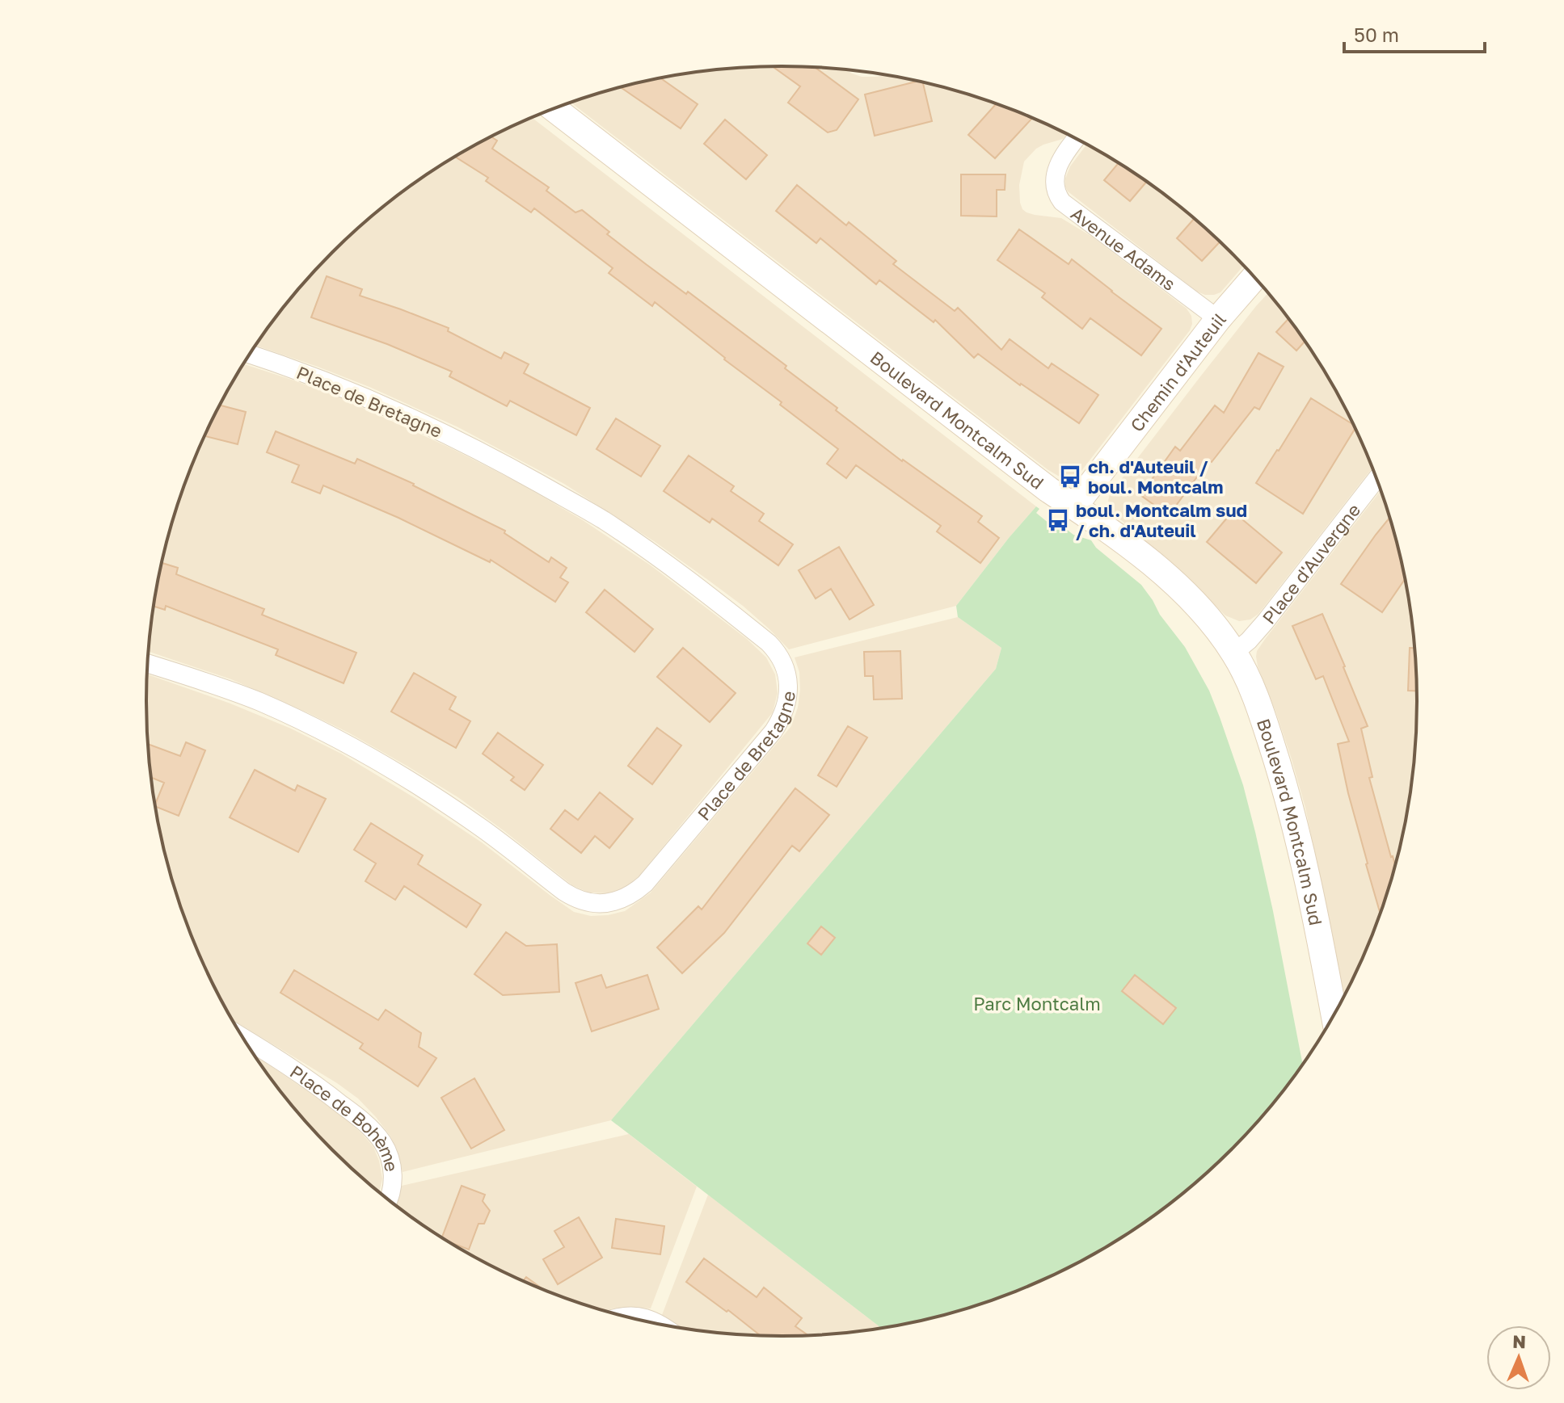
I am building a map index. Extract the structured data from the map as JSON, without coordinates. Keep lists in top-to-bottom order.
{
  "streets": {
    "street": [
      "Avenue Adams",
      "Chemin d'Auteuil",
      "Place de Bretagne",
      "Boulevard Montcalm Sud",
      "Place d'Auvergne",
      "Place de Bohème"
    ]
  },
  "crossings": [
    ["Avenue Adams", "Chemin d'Auteuil"],
    ["Chemin d'Auteuil", "Boulevard Montcalm Sud"],
    ["Boulevard Montcalm Sud", "Place d'Auvergne"]
  ],
  "parks": ["Parc Montcalm"],
  "places": {
    "bus stop": ["ch. d'Auteuil / boul. Montcalm", "boul. Montcalm sud / ch. d'Auteuil"]
  },
  "scale_bar": "50 m",
  "north": "top"
}
